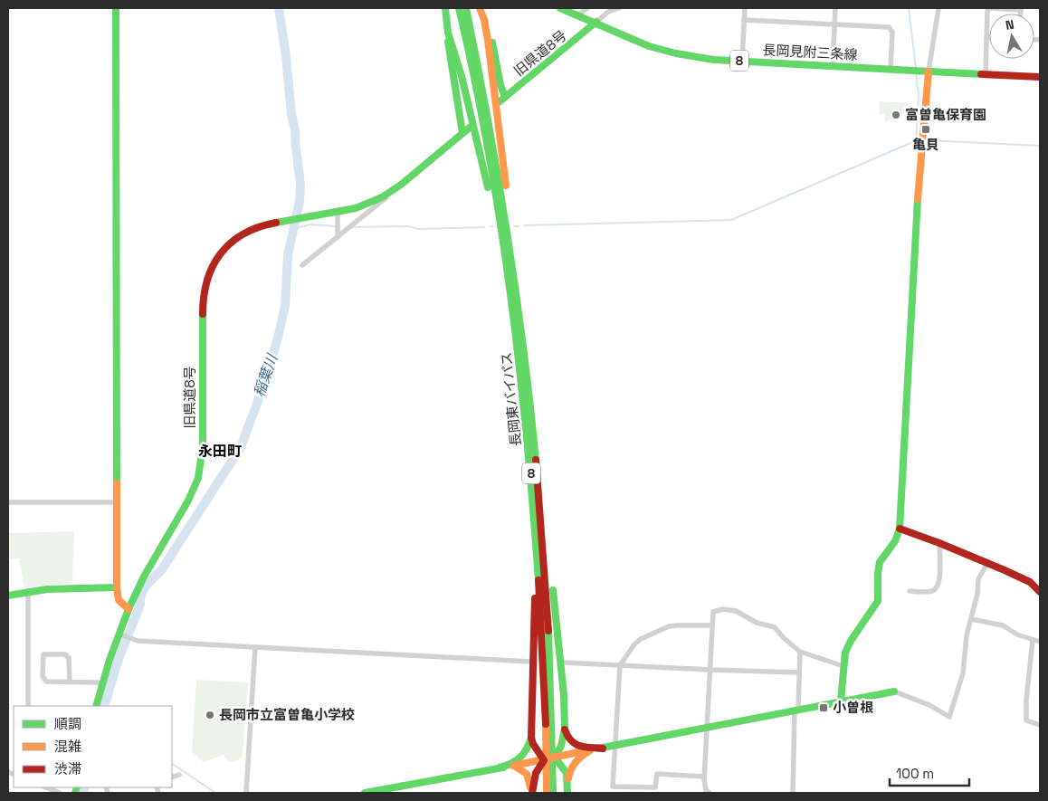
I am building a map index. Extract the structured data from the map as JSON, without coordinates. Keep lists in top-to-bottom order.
{
  "streets": {
    "main road": [
      "長岡見附三条線",
      "旧県道8号",
      "8",
      "長岡東バイパス"
    ]
  },
  "crossings": [
    ["長岡見附三条線", "旧県道8号"],
    ["8", "長岡東バイパス"]
  ],
  "districts": ["永田町"],
  "water": ["稲葉川"],
  "places": {
    "other": ["富曽亀保育園", "長岡市立富曽亀小学校"],
    "transit": ["亀貝", "小曽根"]
  },
  "legend": ["順調", "混雑", "渋滞"],
  "scale_bar": "100 m",
  "north": "top"
}
